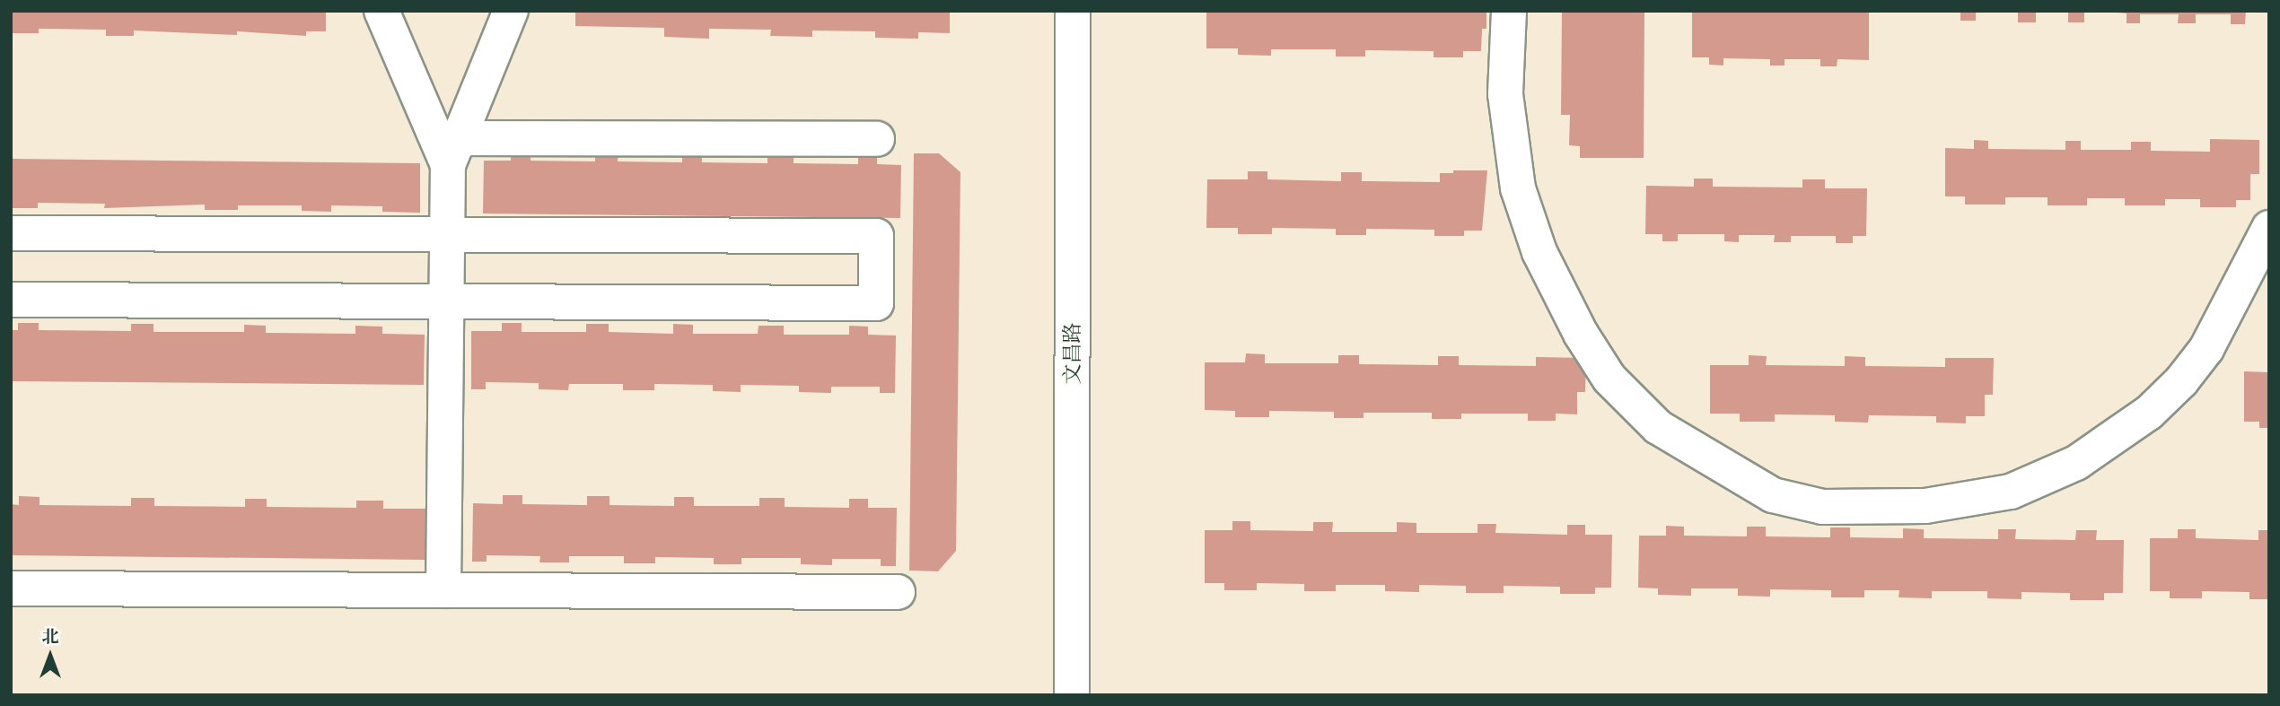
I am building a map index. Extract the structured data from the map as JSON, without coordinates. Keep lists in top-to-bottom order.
{
  "streets": {
    "street": ["文昌路"]
  },
  "north": "top"
}
